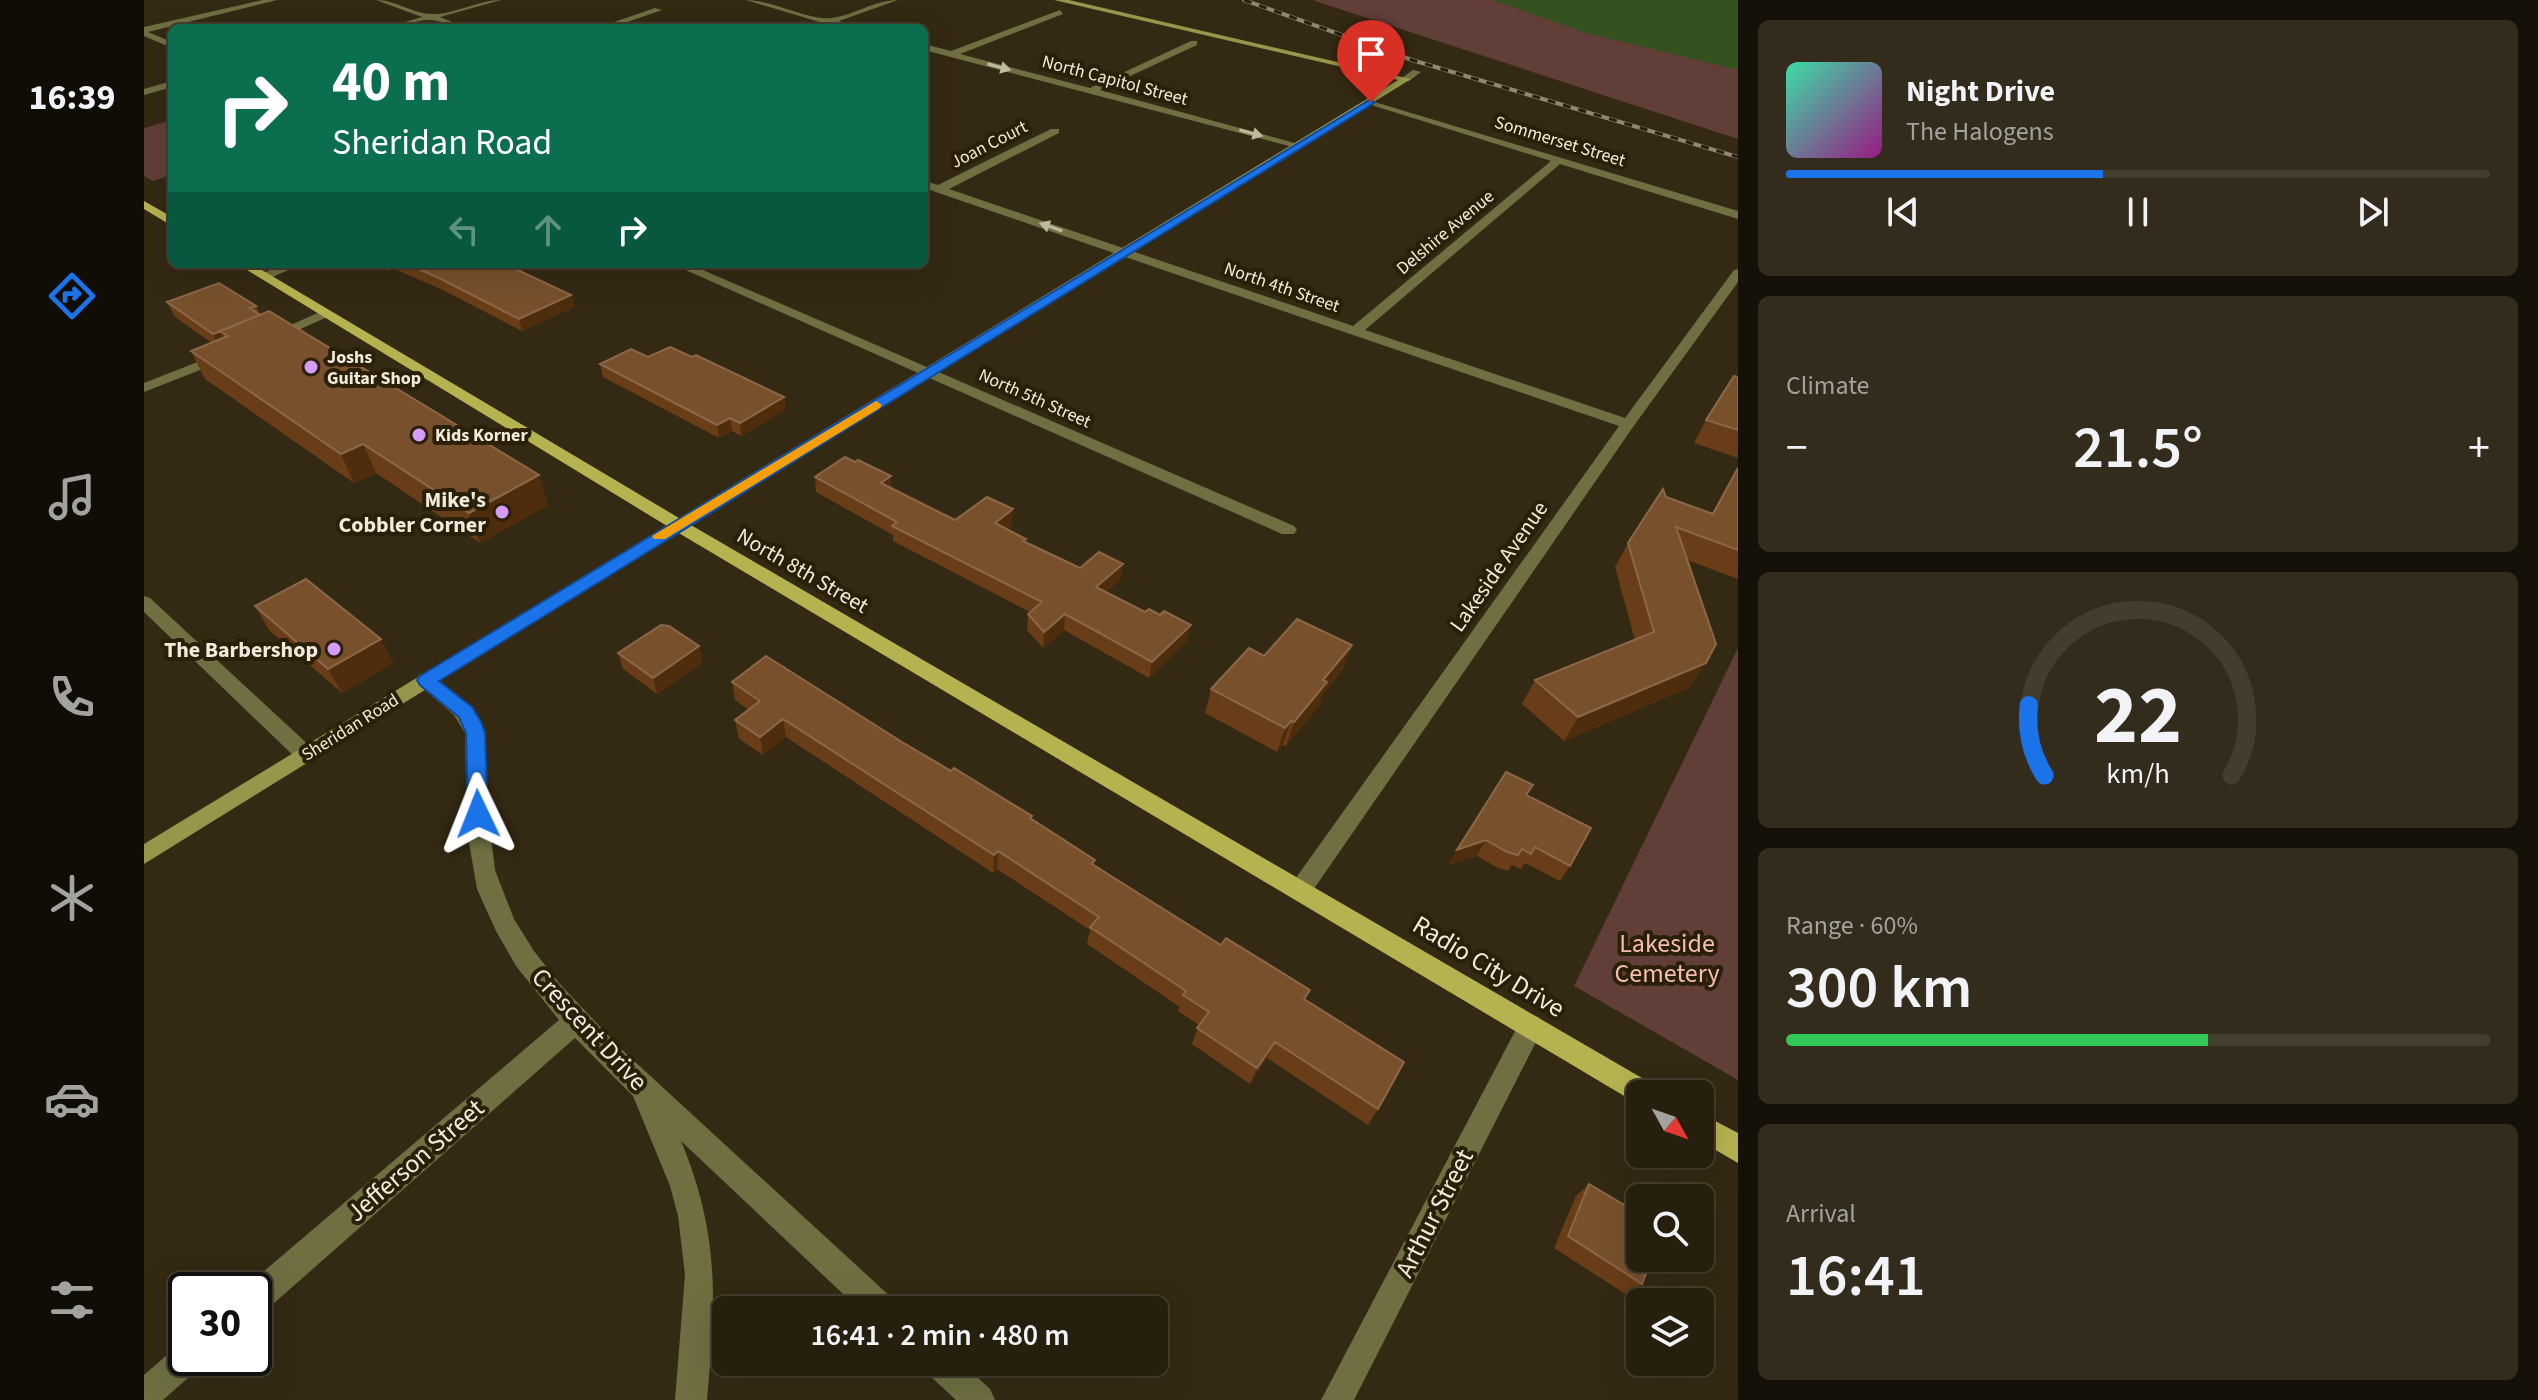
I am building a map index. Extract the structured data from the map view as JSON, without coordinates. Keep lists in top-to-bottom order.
{
  "streets": {
    "main road": ["North 8th Street", "Sheridan Road", "Radio City Drive"],
    "street": [
      "North Capitol Street",
      "Sommerset Street",
      "Joan Court",
      "Delshire Avenue",
      "North 4th Street",
      "North 5th Street",
      "Lakeside Avenue",
      "Crescent Drive",
      "Jefferson Street",
      "Arthur Street"
    ]
  },
  "crossings": [
    ["North Capitol Street", "Sheridan Road"],
    ["Sommerset Street", "Delshire Avenue"],
    ["Sommerset Street", "Sheridan Road"],
    ["Joan Court", "North 4th Street"],
    ["Delshire Avenue", "North 4th Street"],
    ["North 4th Street", "Lakeside Avenue"],
    ["North 4th Street", "Sheridan Road"],
    ["North 5th Street", "Sheridan Road"],
    ["Lakeside Avenue", "North 8th Street"],
    ["Lakeside Avenue", "Radio City Drive"],
    ["North 8th Street", "Sheridan Road"],
    ["North 8th Street", "Radio City Drive"],
    ["Sheridan Road", "Crescent Drive"],
    ["Radio City Drive", "Arthur Street"],
    ["Crescent Drive", "Jefferson Street"]
  ],
  "one_way": ["North Capitol Street"],
  "parks": ["Lakeside Cemetery"],
  "places": [
    "Joshs Guitar Shop",
    "Kids Korner",
    "Mike's Cobbler Corner",
    "The Barbershop"
  ],
  "north": "bottom right",
  "page": {
    "tabs": "16:39",
    "turn": ["40 m", "Sheridan Road"],
    "song": ["Night Drive", "The Halogens"],
    "tile": [
      "Climate",
      ["Range · 60%", "300 km"],
      ["Arrival", "16:41"]
    ],
    "heat": ["−", "21.5°", "+"],
    "limit": "30",
    "trip": "16:41 · 2 min · 480 m",
    "gauge": ["22", "km/h"]
  }
}
